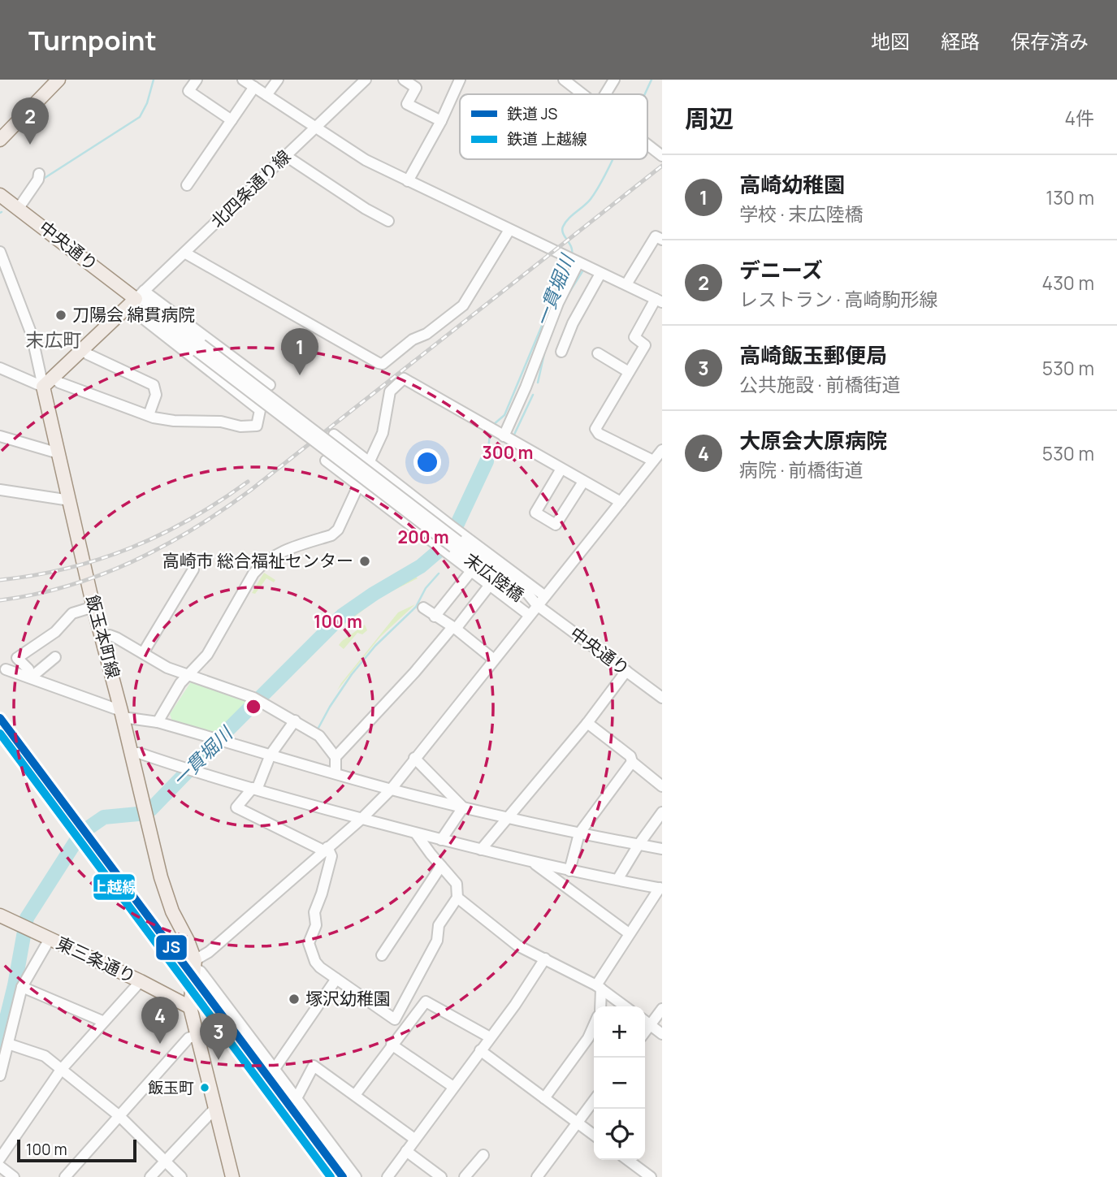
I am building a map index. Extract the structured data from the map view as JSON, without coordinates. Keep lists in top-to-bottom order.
{
  "streets": {
    "main road": ["中央通り", "飯玉本町線", "東三条通り"],
    "street": ["北四条通り線", "末広陸橋"]
  },
  "crossings": [
    ["北四条通り線", "中央通り"],
    ["北四条通り線", "末広陸橋"],
    ["中央通り", "末広陸橋"],
    ["飯玉本町線", "東三条通り"]
  ],
  "districts": ["末広町"],
  "water": ["一貫堀川"],
  "places": [
    "刀陽会 綿貫病院",
    "高崎市 総合福祉センター",
    "塚沢幼稚園",
    "飯玉町"
  ],
  "lines": ["rail line JS", "rail line 上越線"],
  "legend": ["鉄道 JS", "鉄道 上越線"],
  "scale_bar": "100 m",
  "page": {
    "header": "Turnpoint",
    "nav": ["地図", "経路", "保存済み"],
    "heading": ["周辺", "4件"],
    "pins": [
      "2",
      "1",
      "4",
      "3"
    ],
    "list": [
      {
        "mark": "1",
        "name": "高崎幼稚園",
        "note": "学校 · 末広陸橋",
        "value": "130 m"
      },
      {
        "mark": "2",
        "name": "デニーズ",
        "note": "レストラン · 高崎駒形線",
        "value": "430 m"
      },
      {
        "mark": "3",
        "name": "高崎飯玉郵便局",
        "note": "公共施設 · 前橋街道",
        "value": "530 m"
      },
      {
        "mark": "4",
        "name": "大原会大原病院",
        "note": "病院 · 前橋街道",
        "value": "530 m"
      }
    ],
    "map_buttons": ["+", "−"],
    "scale": "100 m"
  },
  "rings": ["300 m", "200 m", "100 m"]
}
